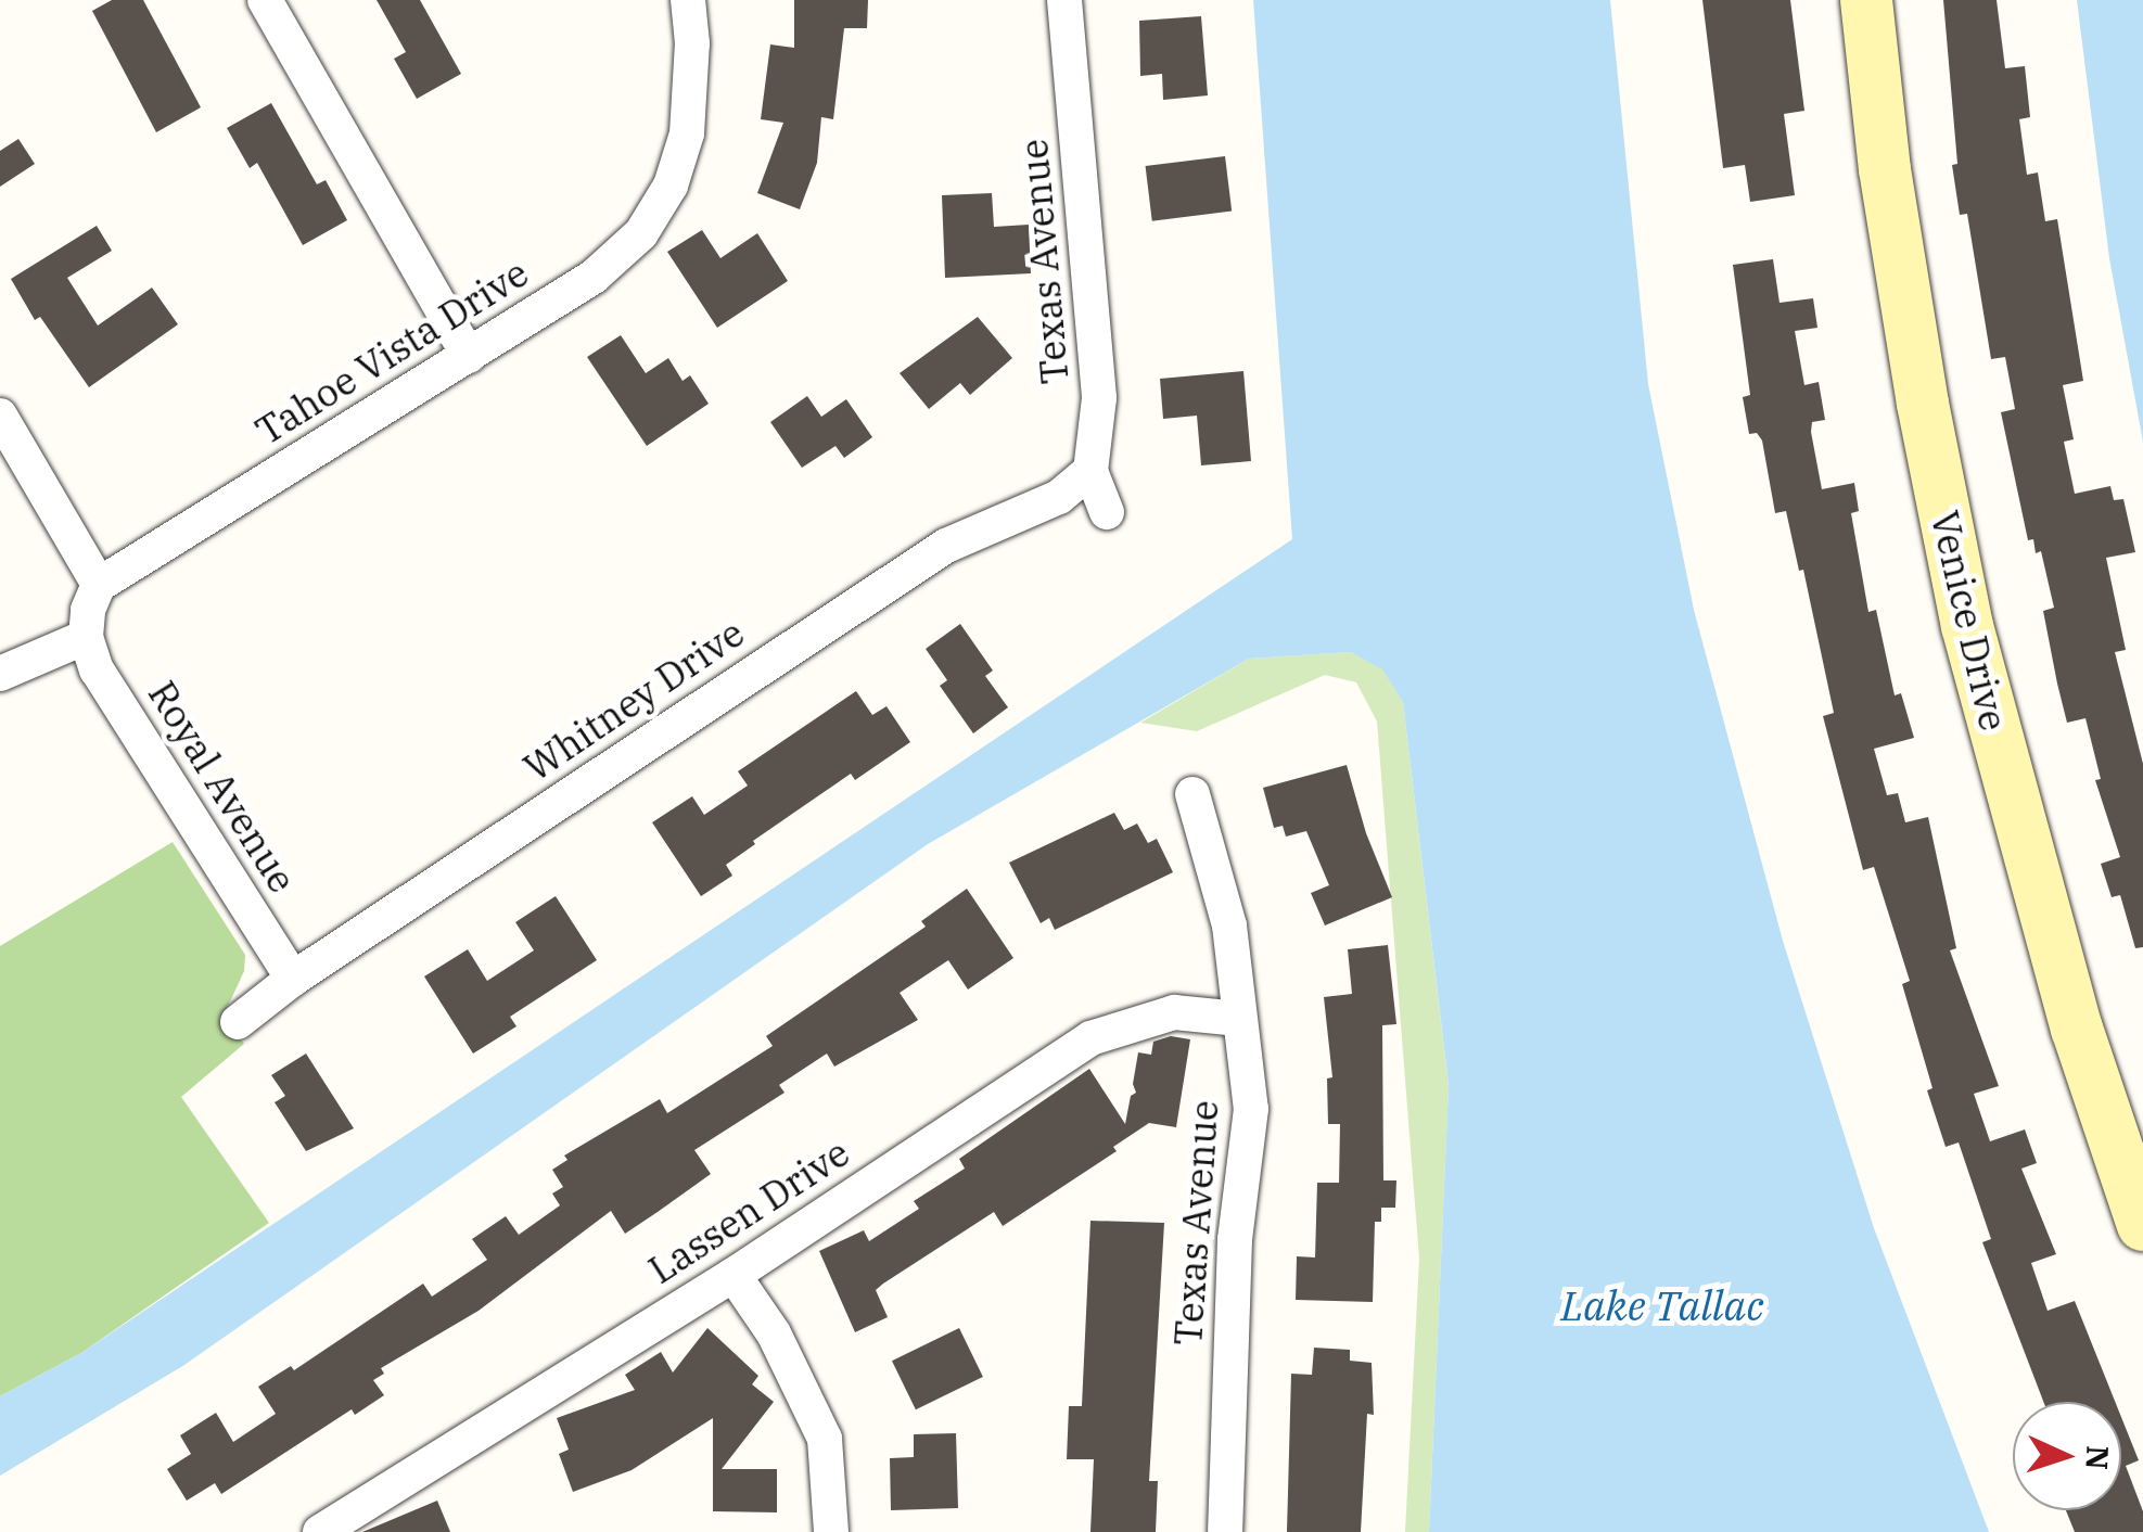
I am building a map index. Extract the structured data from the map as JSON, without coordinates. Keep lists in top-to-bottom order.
{
  "streets": {
    "street": [
      "Texas Avenue",
      "Tahoe Vista Drive",
      "Venice Drive",
      "Whitney Drive",
      "Royal Avenue",
      "Lassen Drive"
    ]
  },
  "crossings": [
    ["Texas Avenue", "Whitney Drive"],
    ["Texas Avenue", "Lassen Drive"],
    ["Whitney Drive", "Royal Avenue"]
  ],
  "water": ["Lake Tallac"],
  "north": "right"
}
